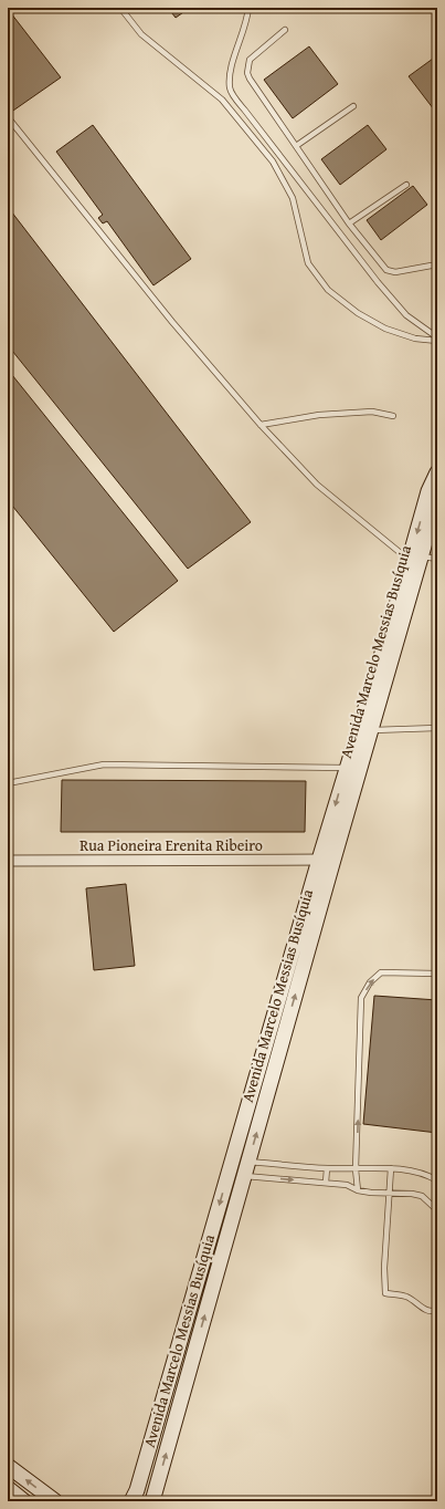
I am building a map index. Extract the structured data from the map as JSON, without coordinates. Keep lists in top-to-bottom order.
{
  "streets": {
    "street": ["Avenida Marcelo Messias Busíquia", "Rua Pioneira Erenita Ribeiro"]
  },
  "crossings": [
    ["Avenida Marcelo Messias Busíquia", "Rua Pioneira Erenita Ribeiro"]
  ]
}
